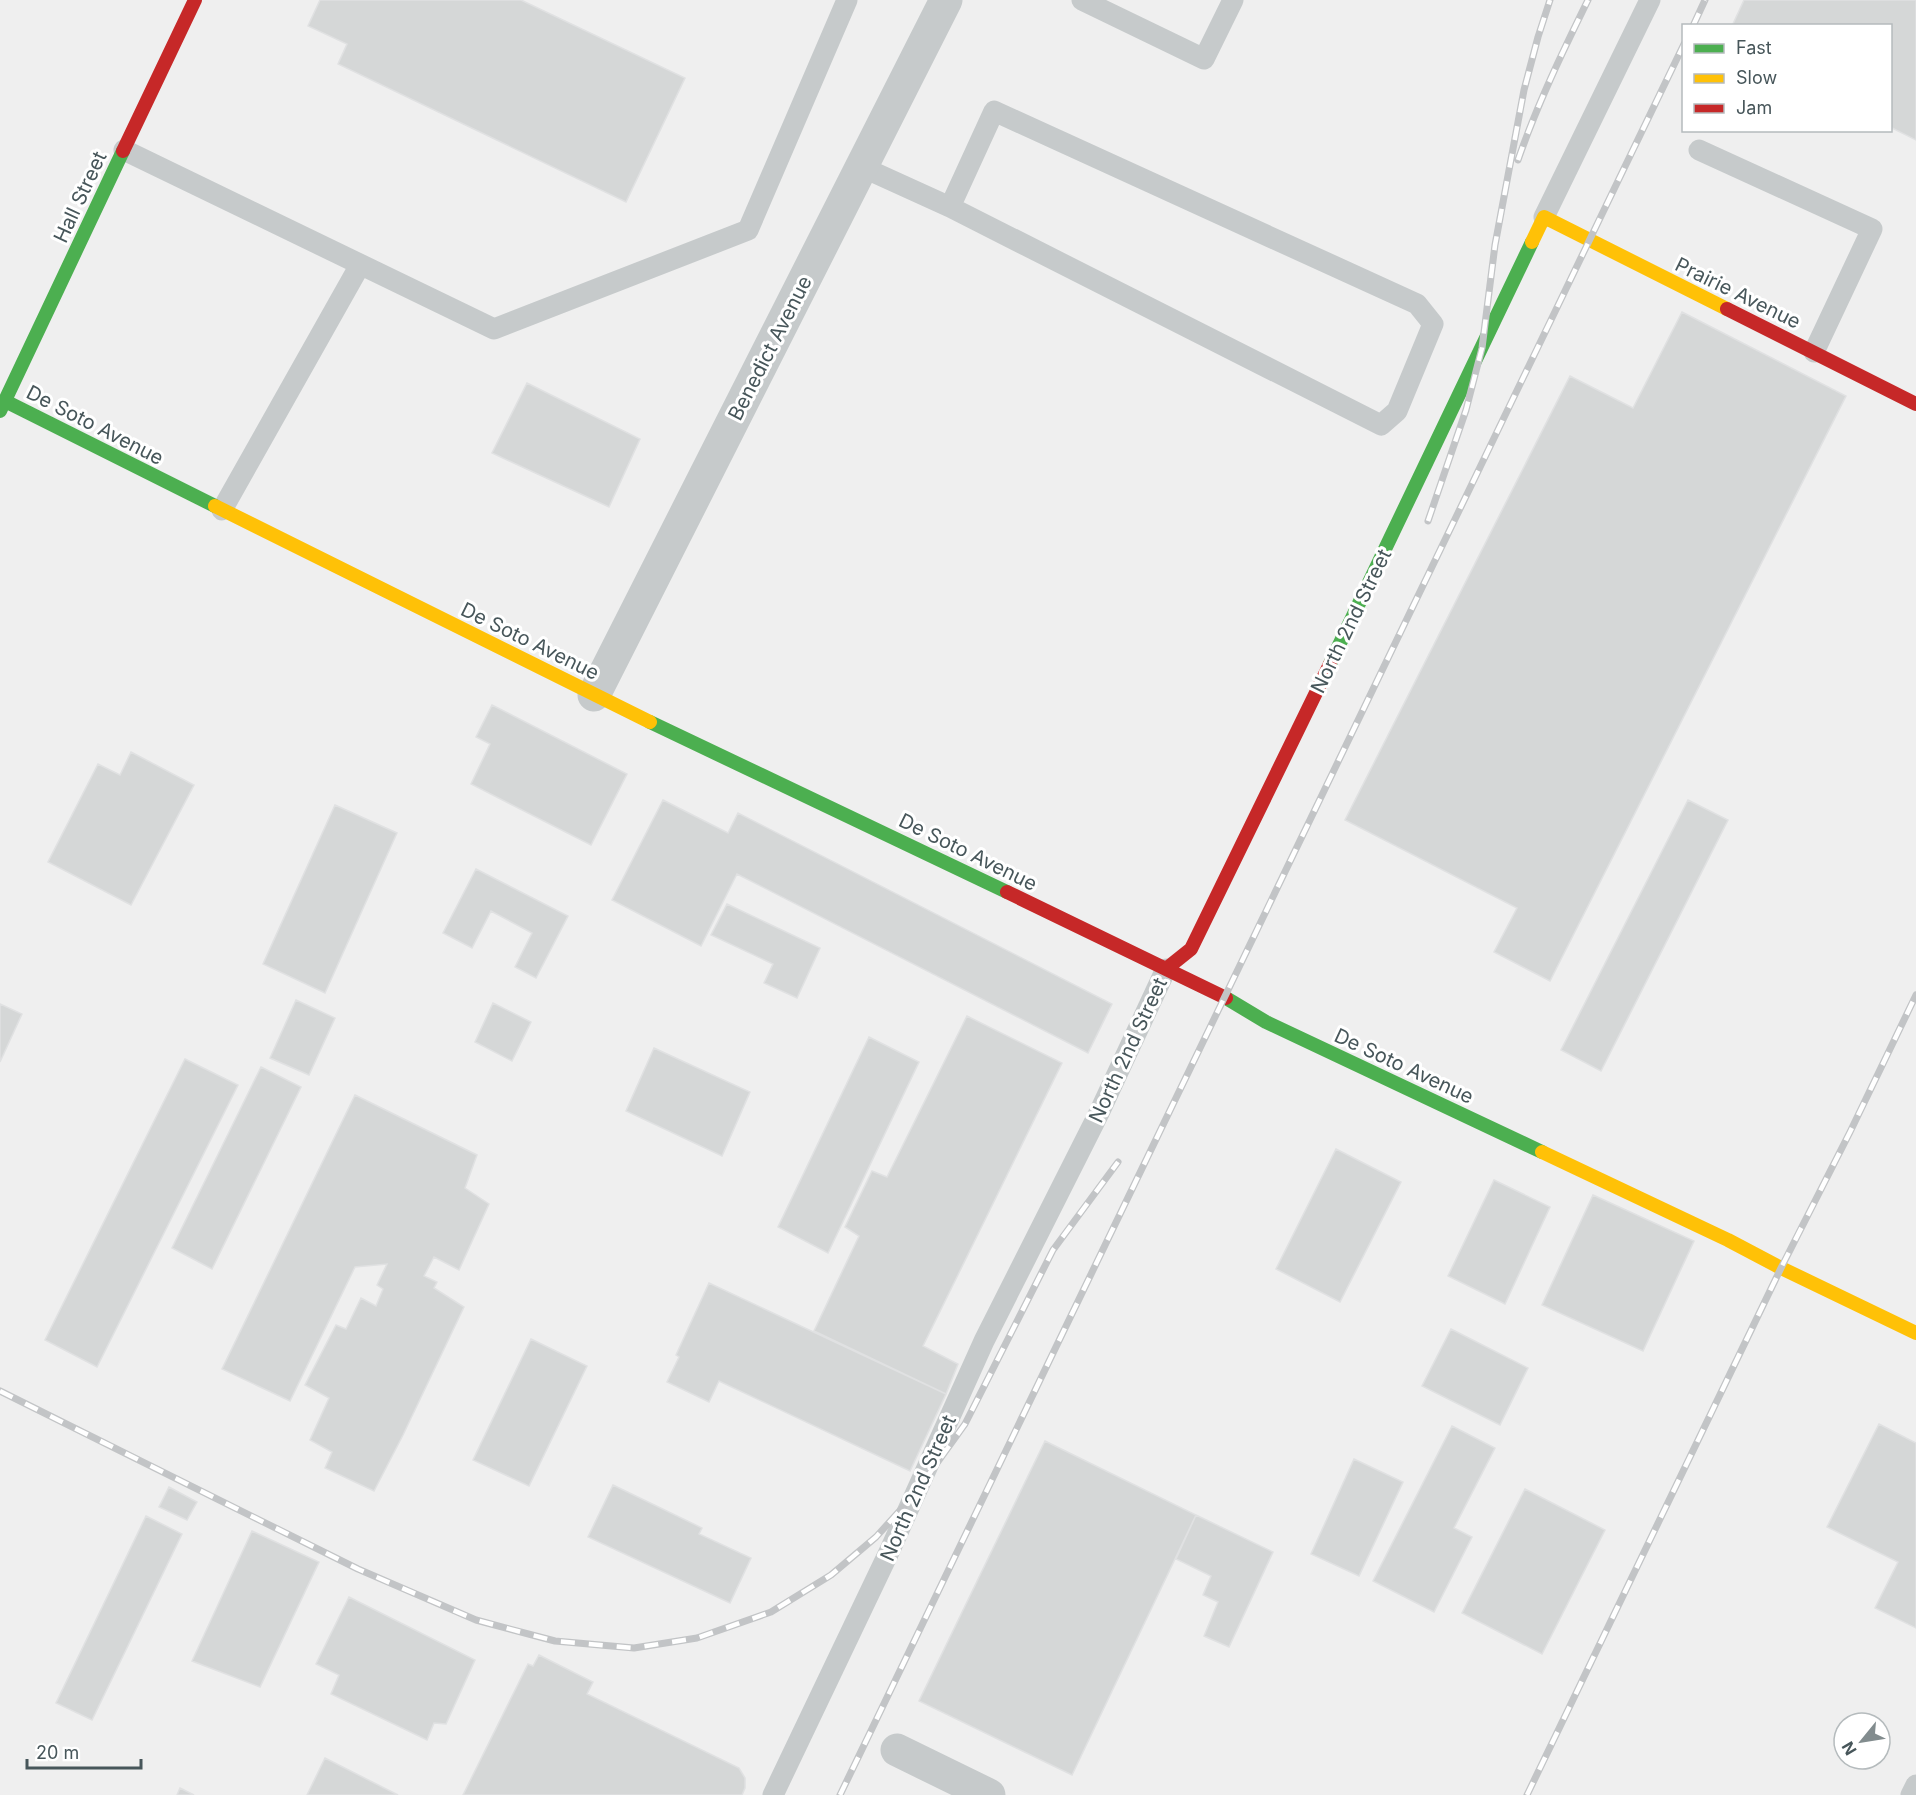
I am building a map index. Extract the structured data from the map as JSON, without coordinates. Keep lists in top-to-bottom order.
{
  "streets": {
    "street": [
      "Hall Street",
      "Prairie Avenue",
      "Benedict Avenue",
      "De Soto Avenue",
      "North 2nd Street"
    ]
  },
  "crossings": [
    ["Hall Street", "De Soto Avenue"],
    ["Prairie Avenue", "North 2nd Street"],
    ["Benedict Avenue", "De Soto Avenue"],
    ["De Soto Avenue", "North 2nd Street"]
  ],
  "legend": ["Fast", "Slow", "Jam"],
  "scale_bar": "20 m",
  "north": "bottom left"
}
